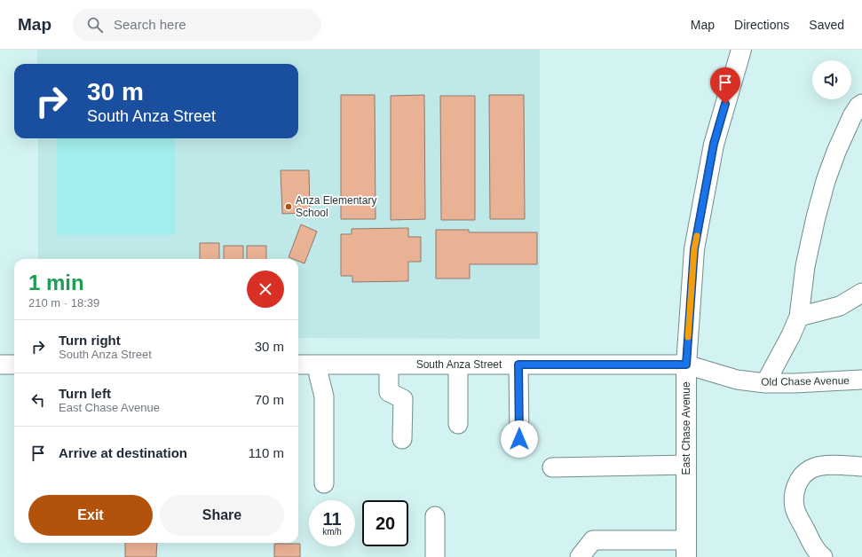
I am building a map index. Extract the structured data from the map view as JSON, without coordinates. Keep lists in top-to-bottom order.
{
  "streets": {
    "main road": ["East Chase Avenue"],
    "street": ["South Anza Street", "Old Chase Avenue"]
  },
  "crossings": [
    ["South Anza Street", "Old Chase Avenue"],
    ["South Anza Street", "East Chase Avenue"],
    ["Old Chase Avenue", "East Chase Avenue"]
  ],
  "places": ["Anza Elementary School"],
  "page": {
    "header": "Map",
    "search": "Search here",
    "nav": ["Map", "Directions", "Saved"],
    "turn": ["30 m", "South Anza Street"],
    "heading": ["1 min", "210 m · 18:39"],
    "list": [
      {
        "name": "Turn right",
        "note": "South Anza Street",
        "value": "30 m"
      },
      {
        "name": "Turn left",
        "note": "East Chase Avenue",
        "value": "70 m"
      },
      {
        "name": "Arrive at destination",
        "value": "110 m"
      }
    ],
    "buttons": ["Exit", "Share"],
    "speed": "11 km/h",
    "limit": "20"
  }
}
